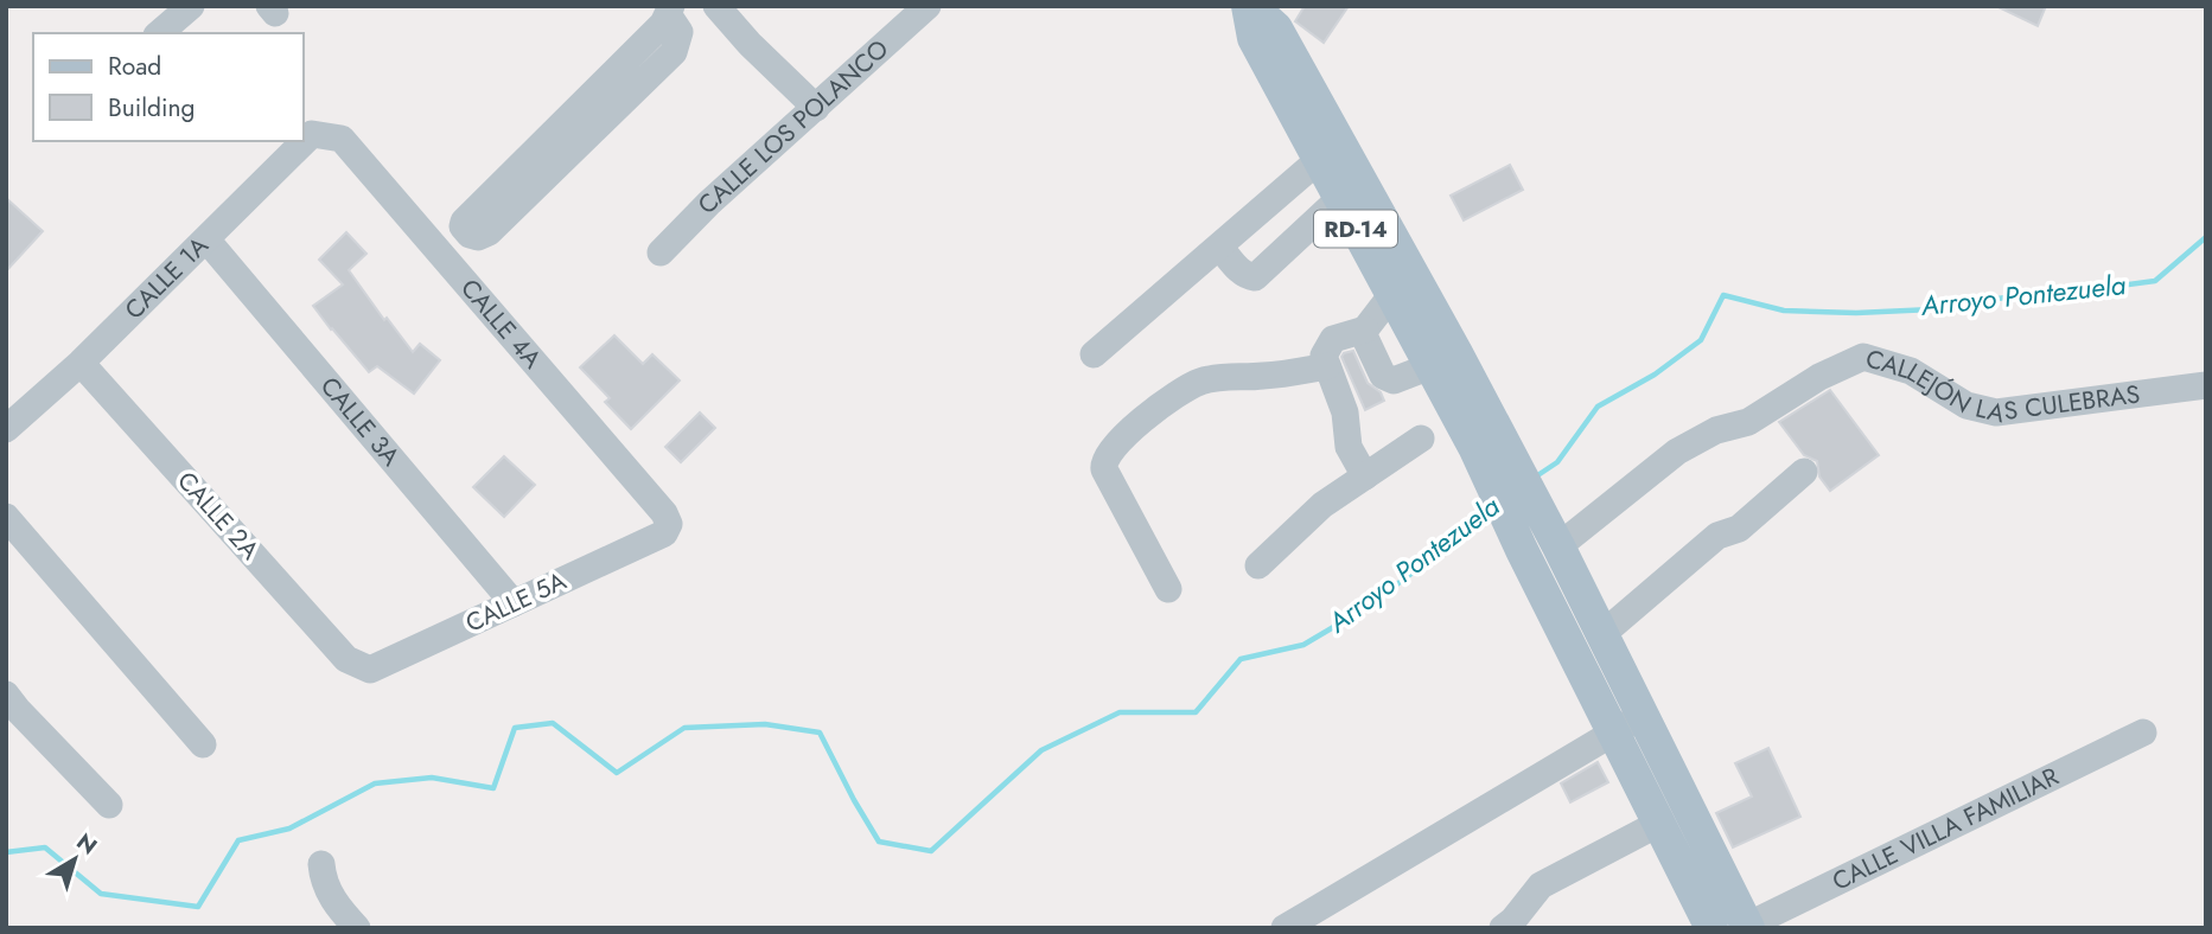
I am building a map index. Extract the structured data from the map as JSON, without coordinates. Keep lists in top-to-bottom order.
{
  "streets": {
    "main road": ["RD-14"],
    "street": [
      "CALLE LOS POLANCO",
      "CALLE 1A",
      "CALLE 4A",
      "CALLEJÓN LAS CULEBRAS",
      "CALLE 3A",
      "CALLE 2A",
      "CALLE 5A",
      "CALLE VILLA FAMILIAR"
    ]
  },
  "crossings": [
    ["RD-14", "CALLEJÓN LAS CULEBRAS"],
    ["RD-14", "CALLE VILLA FAMILIAR"],
    ["CALLE 1A", "CALLE 4A"],
    ["CALLE 1A", "CALLE 3A"],
    ["CALLE 1A", "CALLE 2A"],
    ["CALLE 4A", "CALLE 5A"],
    ["CALLE 3A", "CALLE 5A"],
    ["CALLE 2A", "CALLE 5A"]
  ],
  "water": ["Arroyo Pontezuela"],
  "legend": ["Road", "Building"],
  "north": "top right"
}
